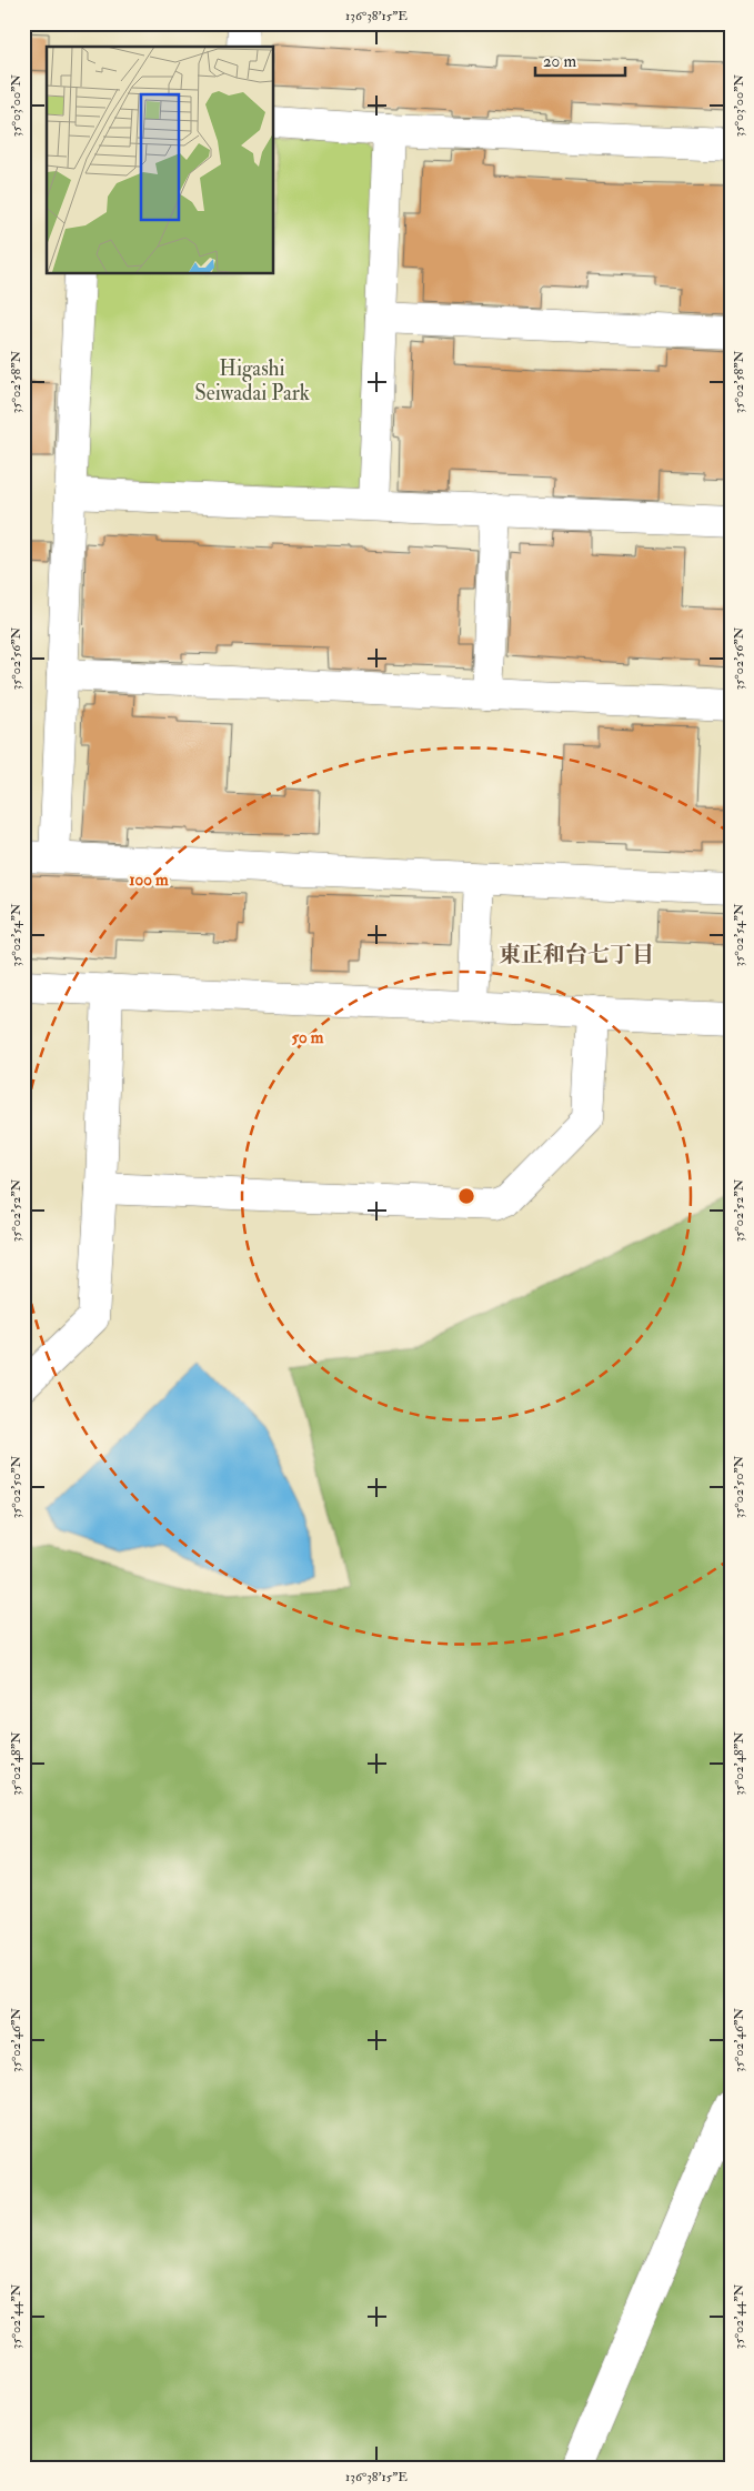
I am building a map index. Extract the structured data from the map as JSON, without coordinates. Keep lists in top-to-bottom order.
{
  "districts": ["東正和台七丁目"],
  "parks": ["Higashi Seiwadai Park"],
  "scale_bar": "20 m",
  "coordinates": [
    "136°38'15\"E",
    "35°03'00\"N",
    "35°02'58\"N",
    "35°02'56\"N",
    "35°02'54\"N",
    "35°02'52\"N",
    "35°02'50\"N",
    "35°02'48\"N",
    "35°02'46\"N",
    "35°02'44\"N"
  ],
  "rings": ["100 m", "50 m"]
}
